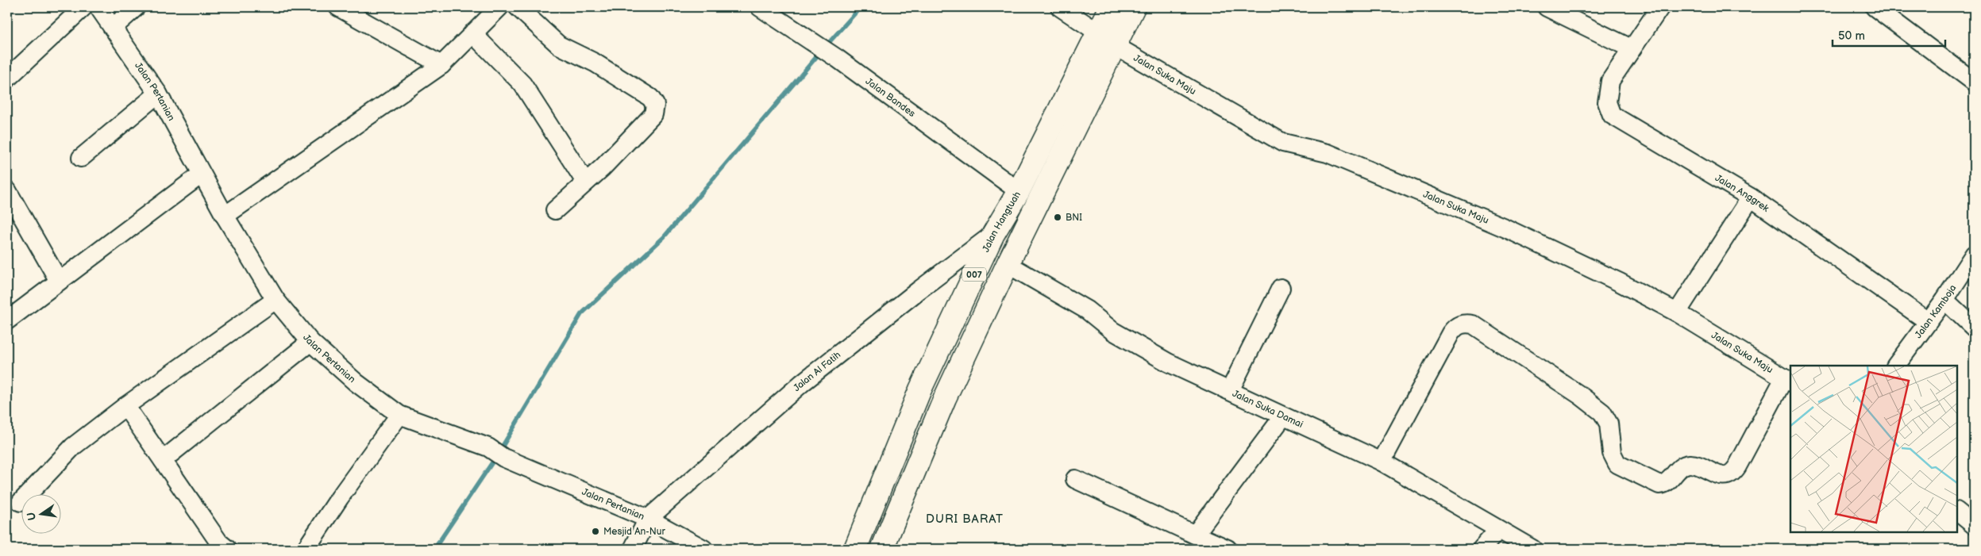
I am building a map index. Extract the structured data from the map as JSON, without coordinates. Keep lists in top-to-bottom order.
{
  "streets": {
    "highway": ["Jalan Hangtuah", "007"],
    "street": [
      "Jalan Suka Maju",
      "Jalan Pertanian",
      "Jalan Bandes",
      "Jalan Anggrek",
      "Jalan Kamboja",
      "Jalan Al Fatih",
      "Jalan Suka Damai"
    ]
  },
  "crossings": [
    ["Jalan Suka Maju", "Jalan Hangtuah"],
    ["Jalan Pertanian", "Jalan Al Fatih"],
    ["Jalan Bandes", "Jalan Hangtuah"],
    ["Jalan Anggrek", "Jalan Kamboja"],
    ["Jalan Hangtuah", "Jalan Al Fatih"],
    ["Jalan Hangtuah", "Jalan Suka Damai"]
  ],
  "districts": ["DURI BARAT"],
  "places": ["BNI", "Mesjid An-Nur"],
  "scale_bar": "50 m",
  "north": "left"
}
